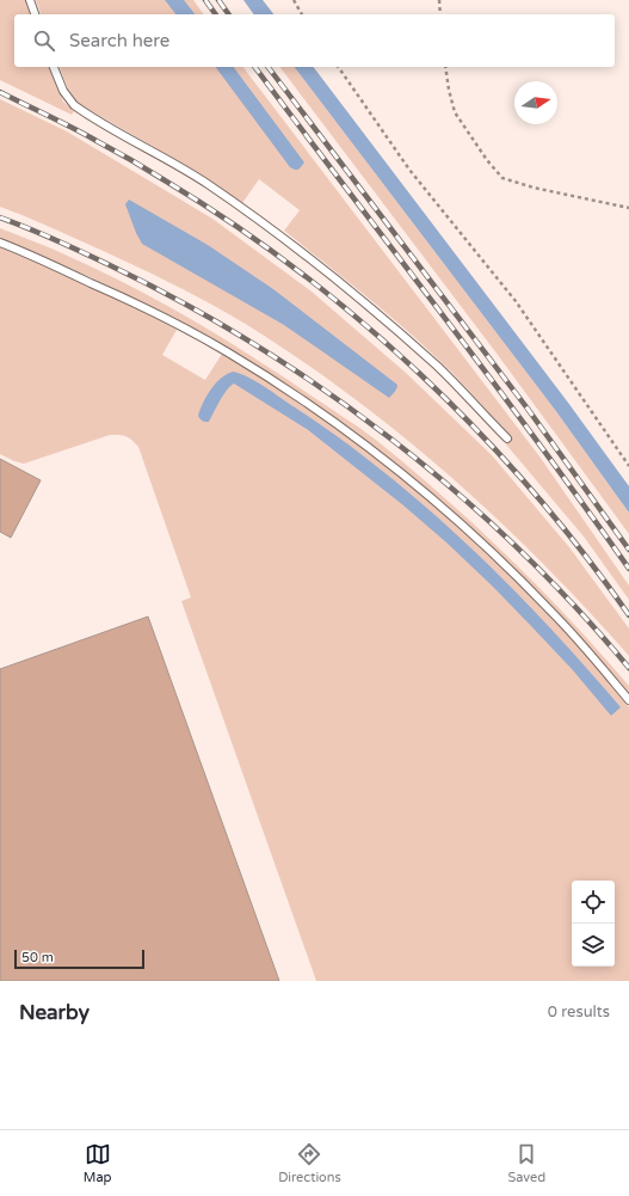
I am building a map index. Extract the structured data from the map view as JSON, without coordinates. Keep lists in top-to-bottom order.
{
  "scale_bar": "50 m",
  "north": "right",
  "page": {
    "search": "Search here",
    "scale": "50 m",
    "heading": ["Nearby", "0 results"],
    "nav": ["Map", "Directions", "Saved"]
  }
}
